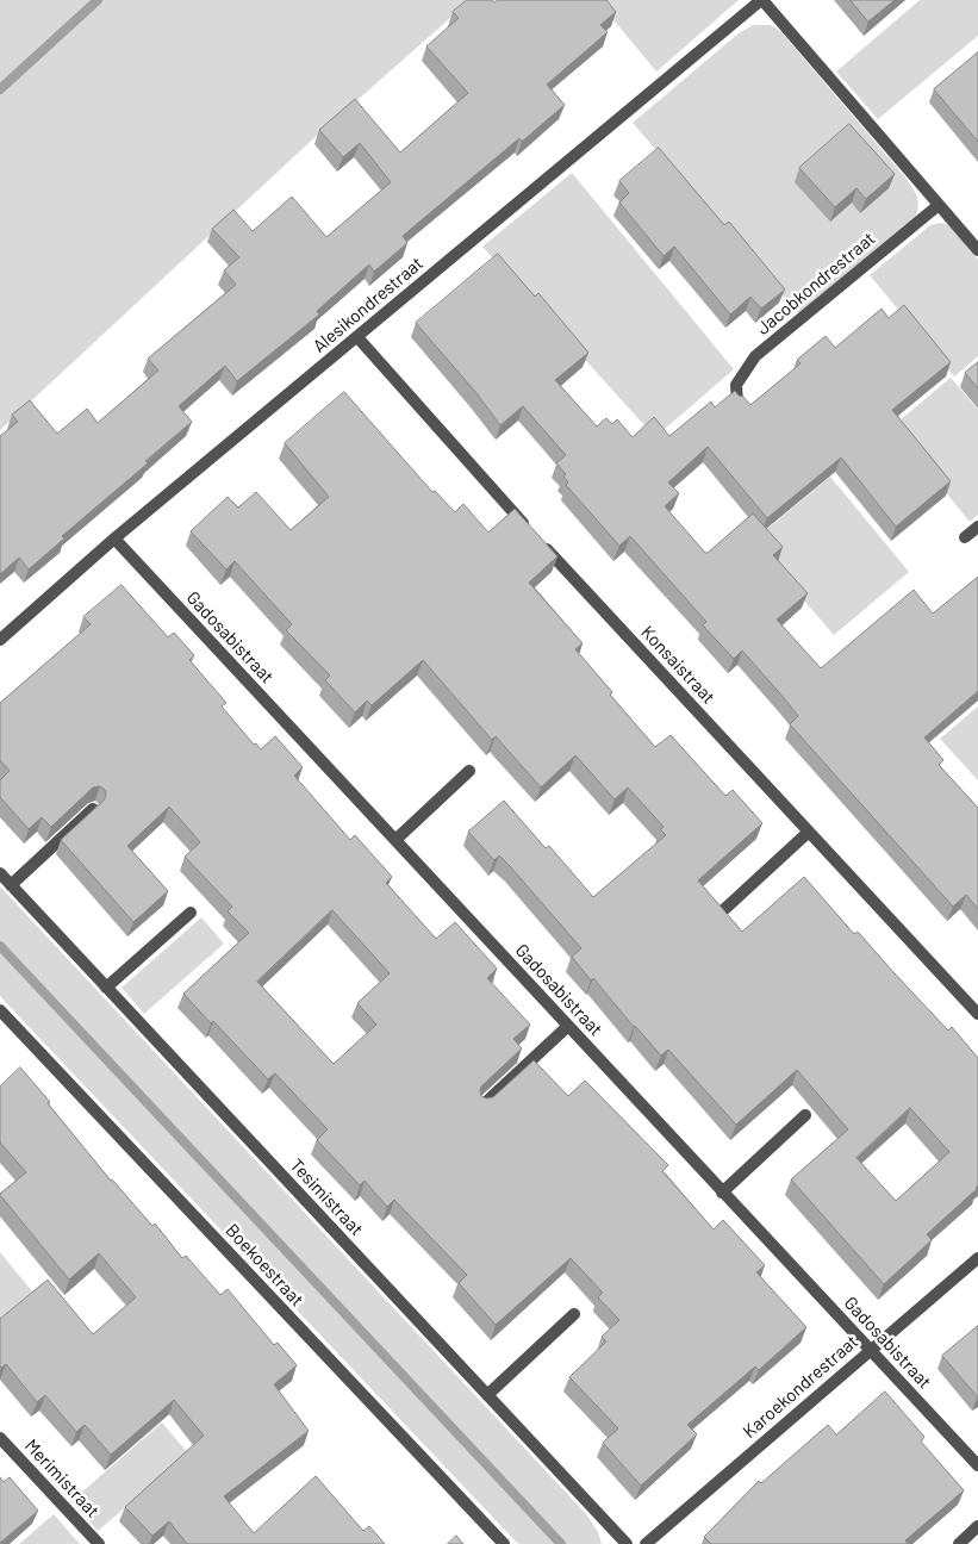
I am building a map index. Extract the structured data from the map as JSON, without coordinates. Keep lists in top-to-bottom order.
{
  "streets": {
    "street": [
      "Jacobkondrestraat",
      "Alesikondrestraat",
      "Gadosabistraat",
      "Konsaistraat",
      "Tesimistraat",
      "Boekoestraat",
      "Karoekondrestraat",
      "Merimistraat"
    ]
  },
  "crossings": [
    ["Alesikondrestraat", "Gadosabistraat"],
    ["Alesikondrestraat", "Konsaistraat"],
    ["Gadosabistraat", "Karoekondrestraat"]
  ]
}
